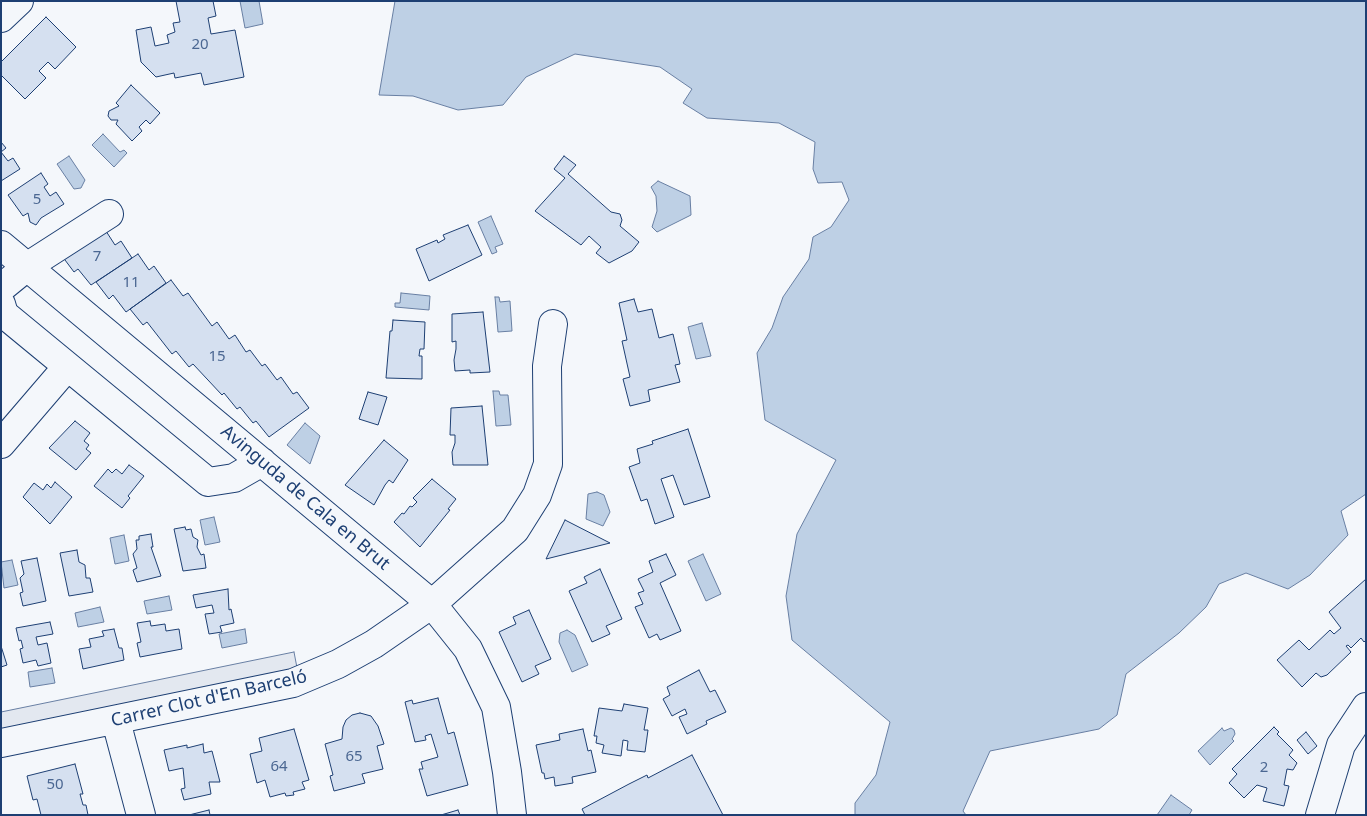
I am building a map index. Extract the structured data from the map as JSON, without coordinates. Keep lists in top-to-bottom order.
{
  "streets": {
    "street": ["Avinguda de Cala en Brut", "Carrer Clot d'En Barceló"]
  },
  "crossings": [
    ["Avinguda de Cala en Brut", "Carrer Clot d'En Barceló"]
  ],
  "house_numbers": [
    "20",
    "5",
    "7",
    "11",
    "15",
    "65",
    "64",
    "2",
    "50"
  ]
}
